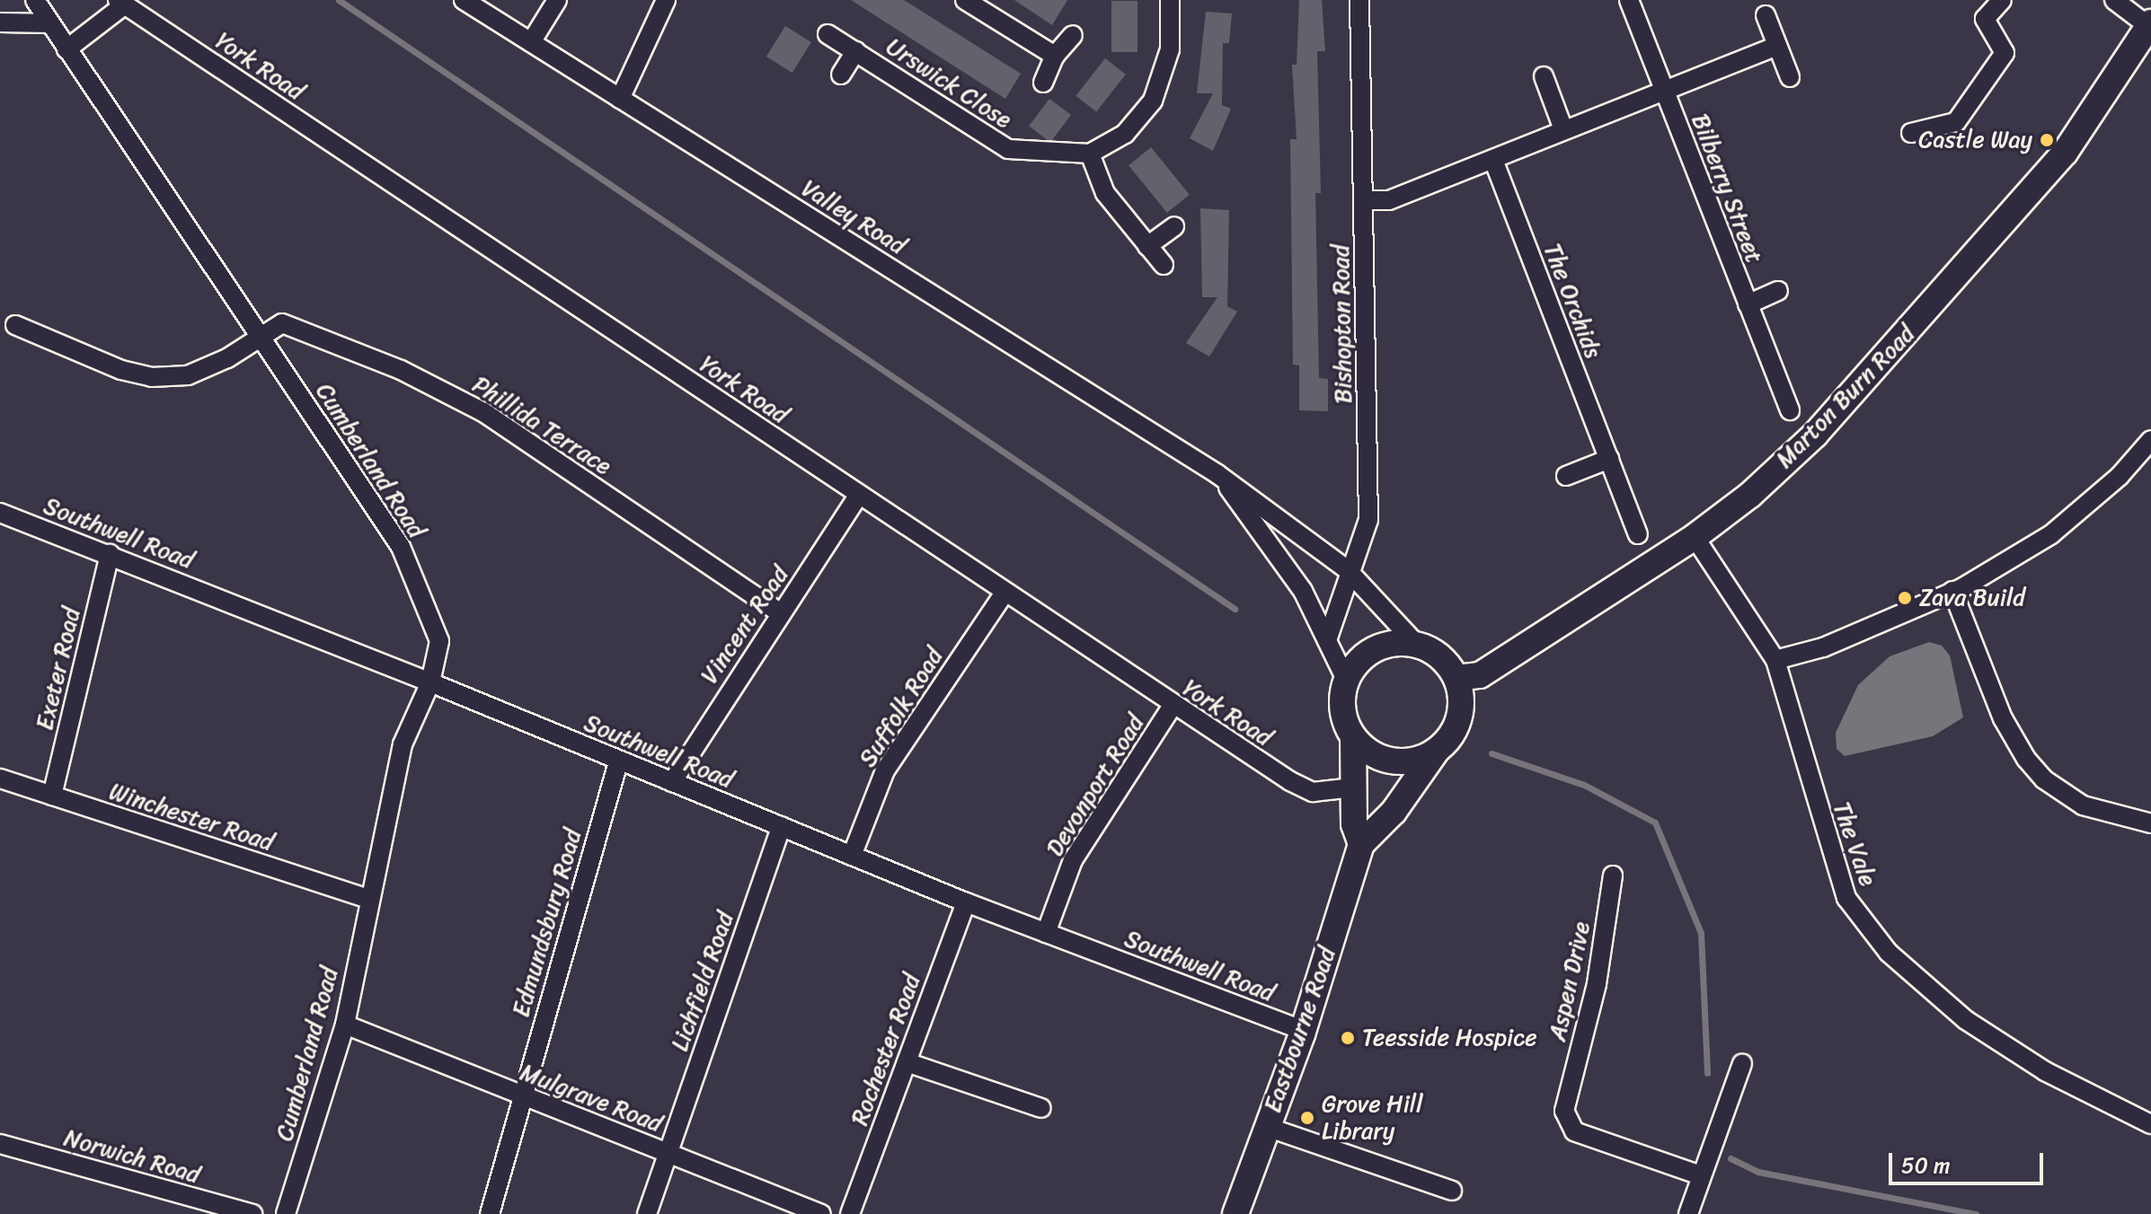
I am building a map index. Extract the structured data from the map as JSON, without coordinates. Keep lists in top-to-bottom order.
{
  "streets": {
    "street": [
      "York Road",
      "Urswick Close",
      "Bilberry Street",
      "Valley Road",
      "The Orchids",
      "Bishopton Road",
      "Marton Burn Road",
      "Phillida Terrace",
      "Cumberland Road",
      "Southwell Road",
      "Vincent Road",
      "Exeter Road",
      "Suffolk Road",
      "Devonport Road",
      "Winchester Road",
      "The Vale",
      "Edmundsbury Road",
      "Lichfield Road",
      "Aspen Drive",
      "Eastbourne Road",
      "Rochester Road",
      "Mulgrave Road",
      "Norwich Road"
    ]
  },
  "crossings": [
    ["York Road", "Vincent Road"],
    ["York Road", "Suffolk Road"],
    ["York Road", "Devonport Road"],
    ["Valley Road", "Bishopton Road"],
    ["Valley Road", "Marton Burn Road"],
    ["Marton Burn Road", "The Vale"],
    ["Phillida Terrace", "Cumberland Road"],
    ["Phillida Terrace", "Vincent Road"],
    ["Cumberland Road", "Southwell Road"],
    ["Cumberland Road", "Winchester Road"],
    ["Cumberland Road", "Mulgrave Road"],
    ["Southwell Road", "Vincent Road"],
    ["Southwell Road", "Exeter Road"],
    ["Southwell Road", "Suffolk Road"],
    ["Southwell Road", "Devonport Road"],
    ["Southwell Road", "Edmundsbury Road"],
    ["Southwell Road", "Lichfield Road"],
    ["Southwell Road", "Eastbourne Road"],
    ["Southwell Road", "Rochester Road"],
    ["Exeter Road", "Winchester Road"],
    ["Edmundsbury Road", "Mulgrave Road"],
    ["Lichfield Road", "Mulgrave Road"]
  ],
  "places": [
    "Castle Way",
    "Zava Build",
    "Teesside Hospice",
    "Grove Hill Library"
  ],
  "scale_bar": "50 m"
}
